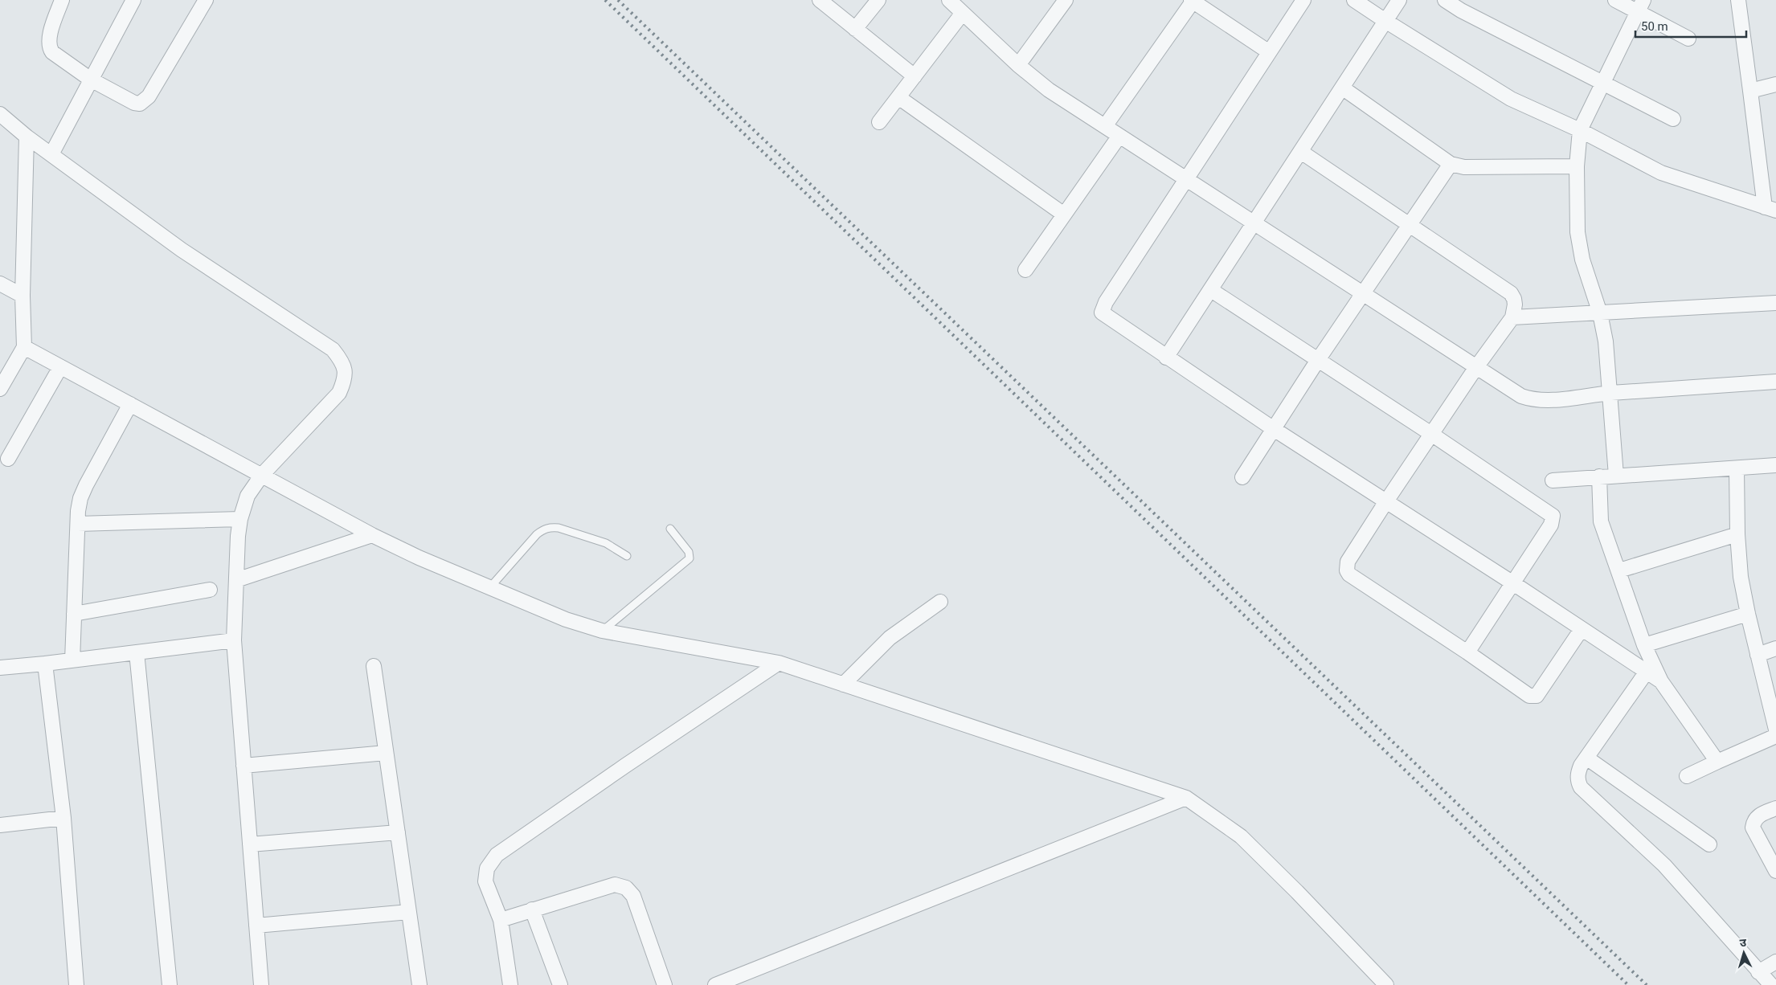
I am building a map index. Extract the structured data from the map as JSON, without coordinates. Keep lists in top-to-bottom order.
{
  "scale_bar": "50 m",
  "north": "top"
}
